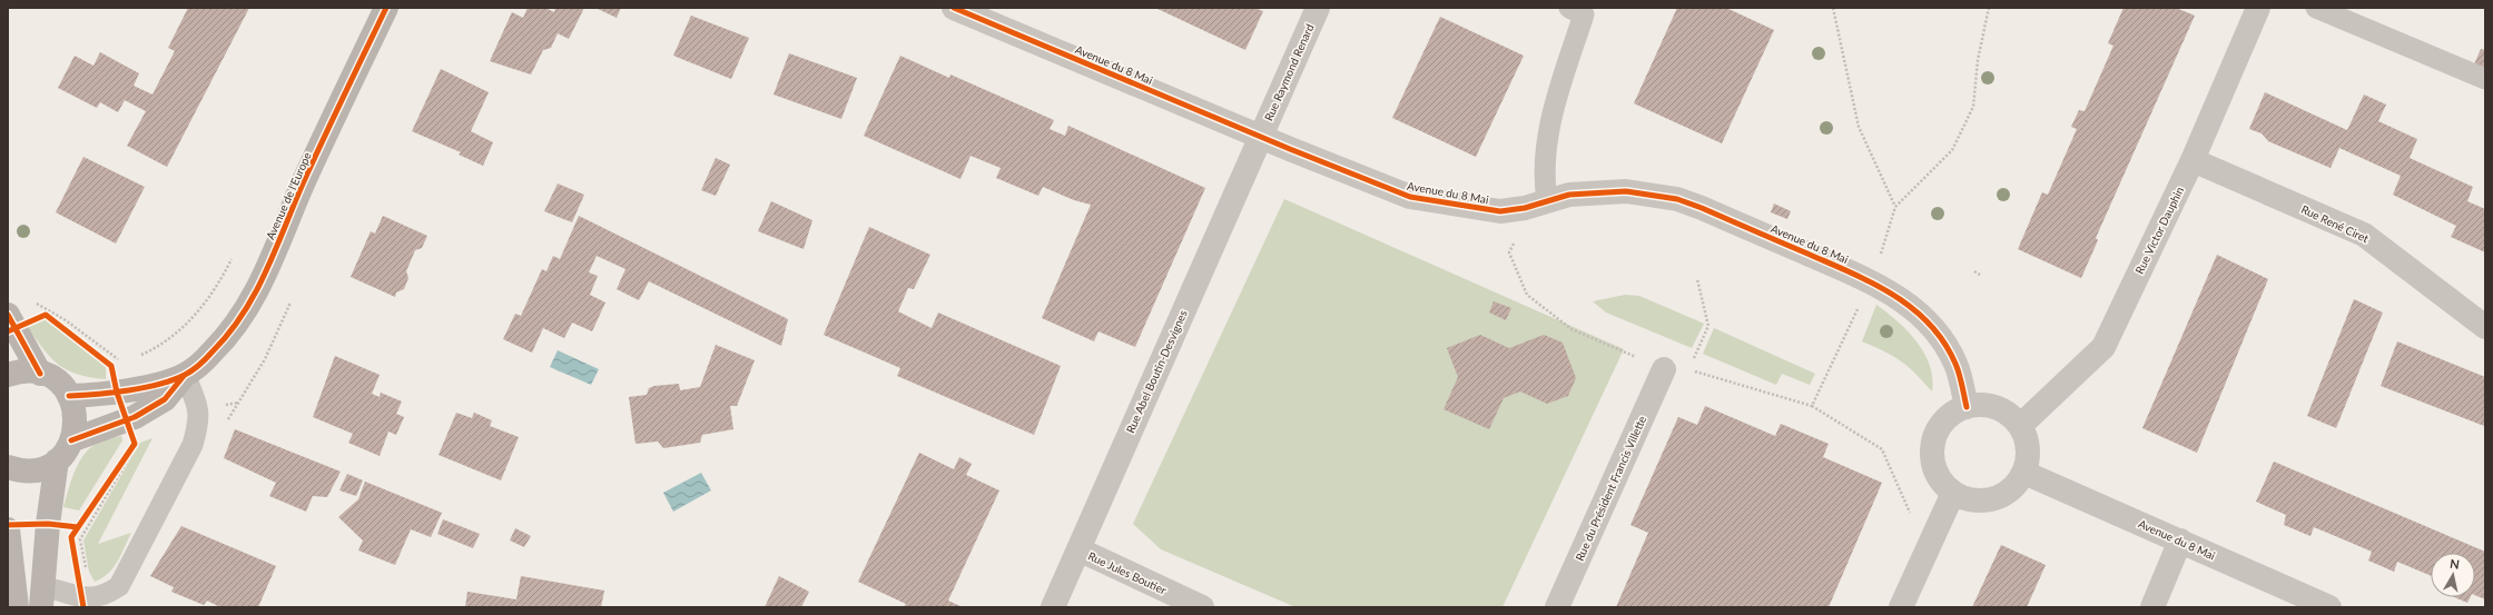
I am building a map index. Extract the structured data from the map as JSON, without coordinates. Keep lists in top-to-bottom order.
{
  "streets": {
    "street": [
      "Avenue du 8 Mai",
      "Rue Raymond Renard",
      "Avenue de l'Europe",
      "Rue René Ciret",
      "Rue Victor Dauphin",
      "Rue Abel Boutin-Desvignes",
      "Rue du Président Francis Villette",
      "Rue Jules Boutier"
    ]
  },
  "crossings": [
    ["Avenue du 8 Mai", "Rue Raymond Renard"],
    ["Avenue du 8 Mai", "Rue Victor Dauphin"],
    ["Avenue du 8 Mai", "Rue Abel Boutin-Desvignes"],
    ["Rue Raymond Renard", "Rue Abel Boutin-Desvignes"],
    ["Rue René Ciret", "Rue Victor Dauphin"],
    ["Rue Abel Boutin-Desvignes", "Rue Jules Boutier"]
  ],
  "north": "top"
}
